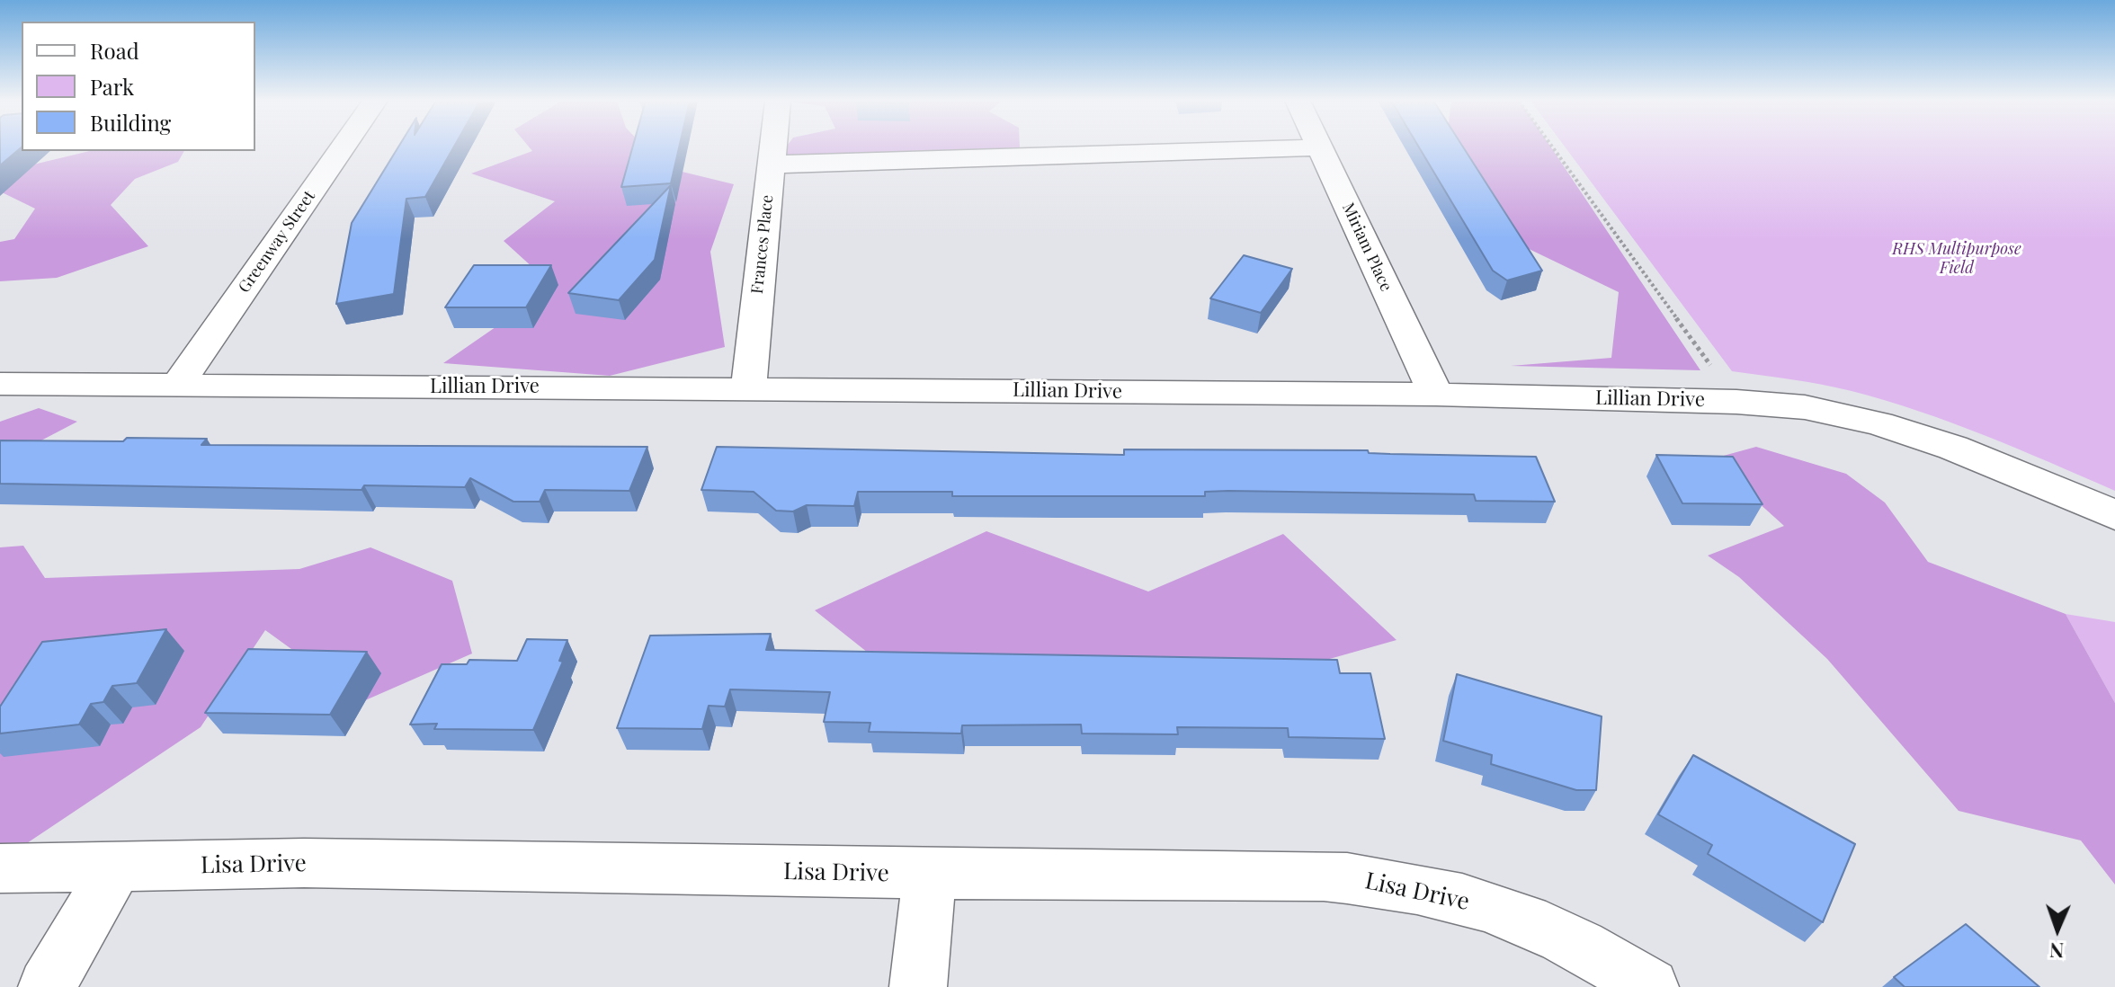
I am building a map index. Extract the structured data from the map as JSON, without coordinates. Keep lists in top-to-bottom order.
{
  "streets": {
    "street": [
      "Greenway Street",
      "Frances Place",
      "Miriam Place",
      "Lillian Drive",
      "Lisa Drive"
    ]
  },
  "crossings": [
    ["Greenway Street", "Lillian Drive"],
    ["Frances Place", "Lillian Drive"],
    ["Miriam Place", "Lillian Drive"]
  ],
  "parks": ["RHS Multipurpose Field"],
  "legend": ["Road", "Park", "Building"],
  "north": "bottom"
}
